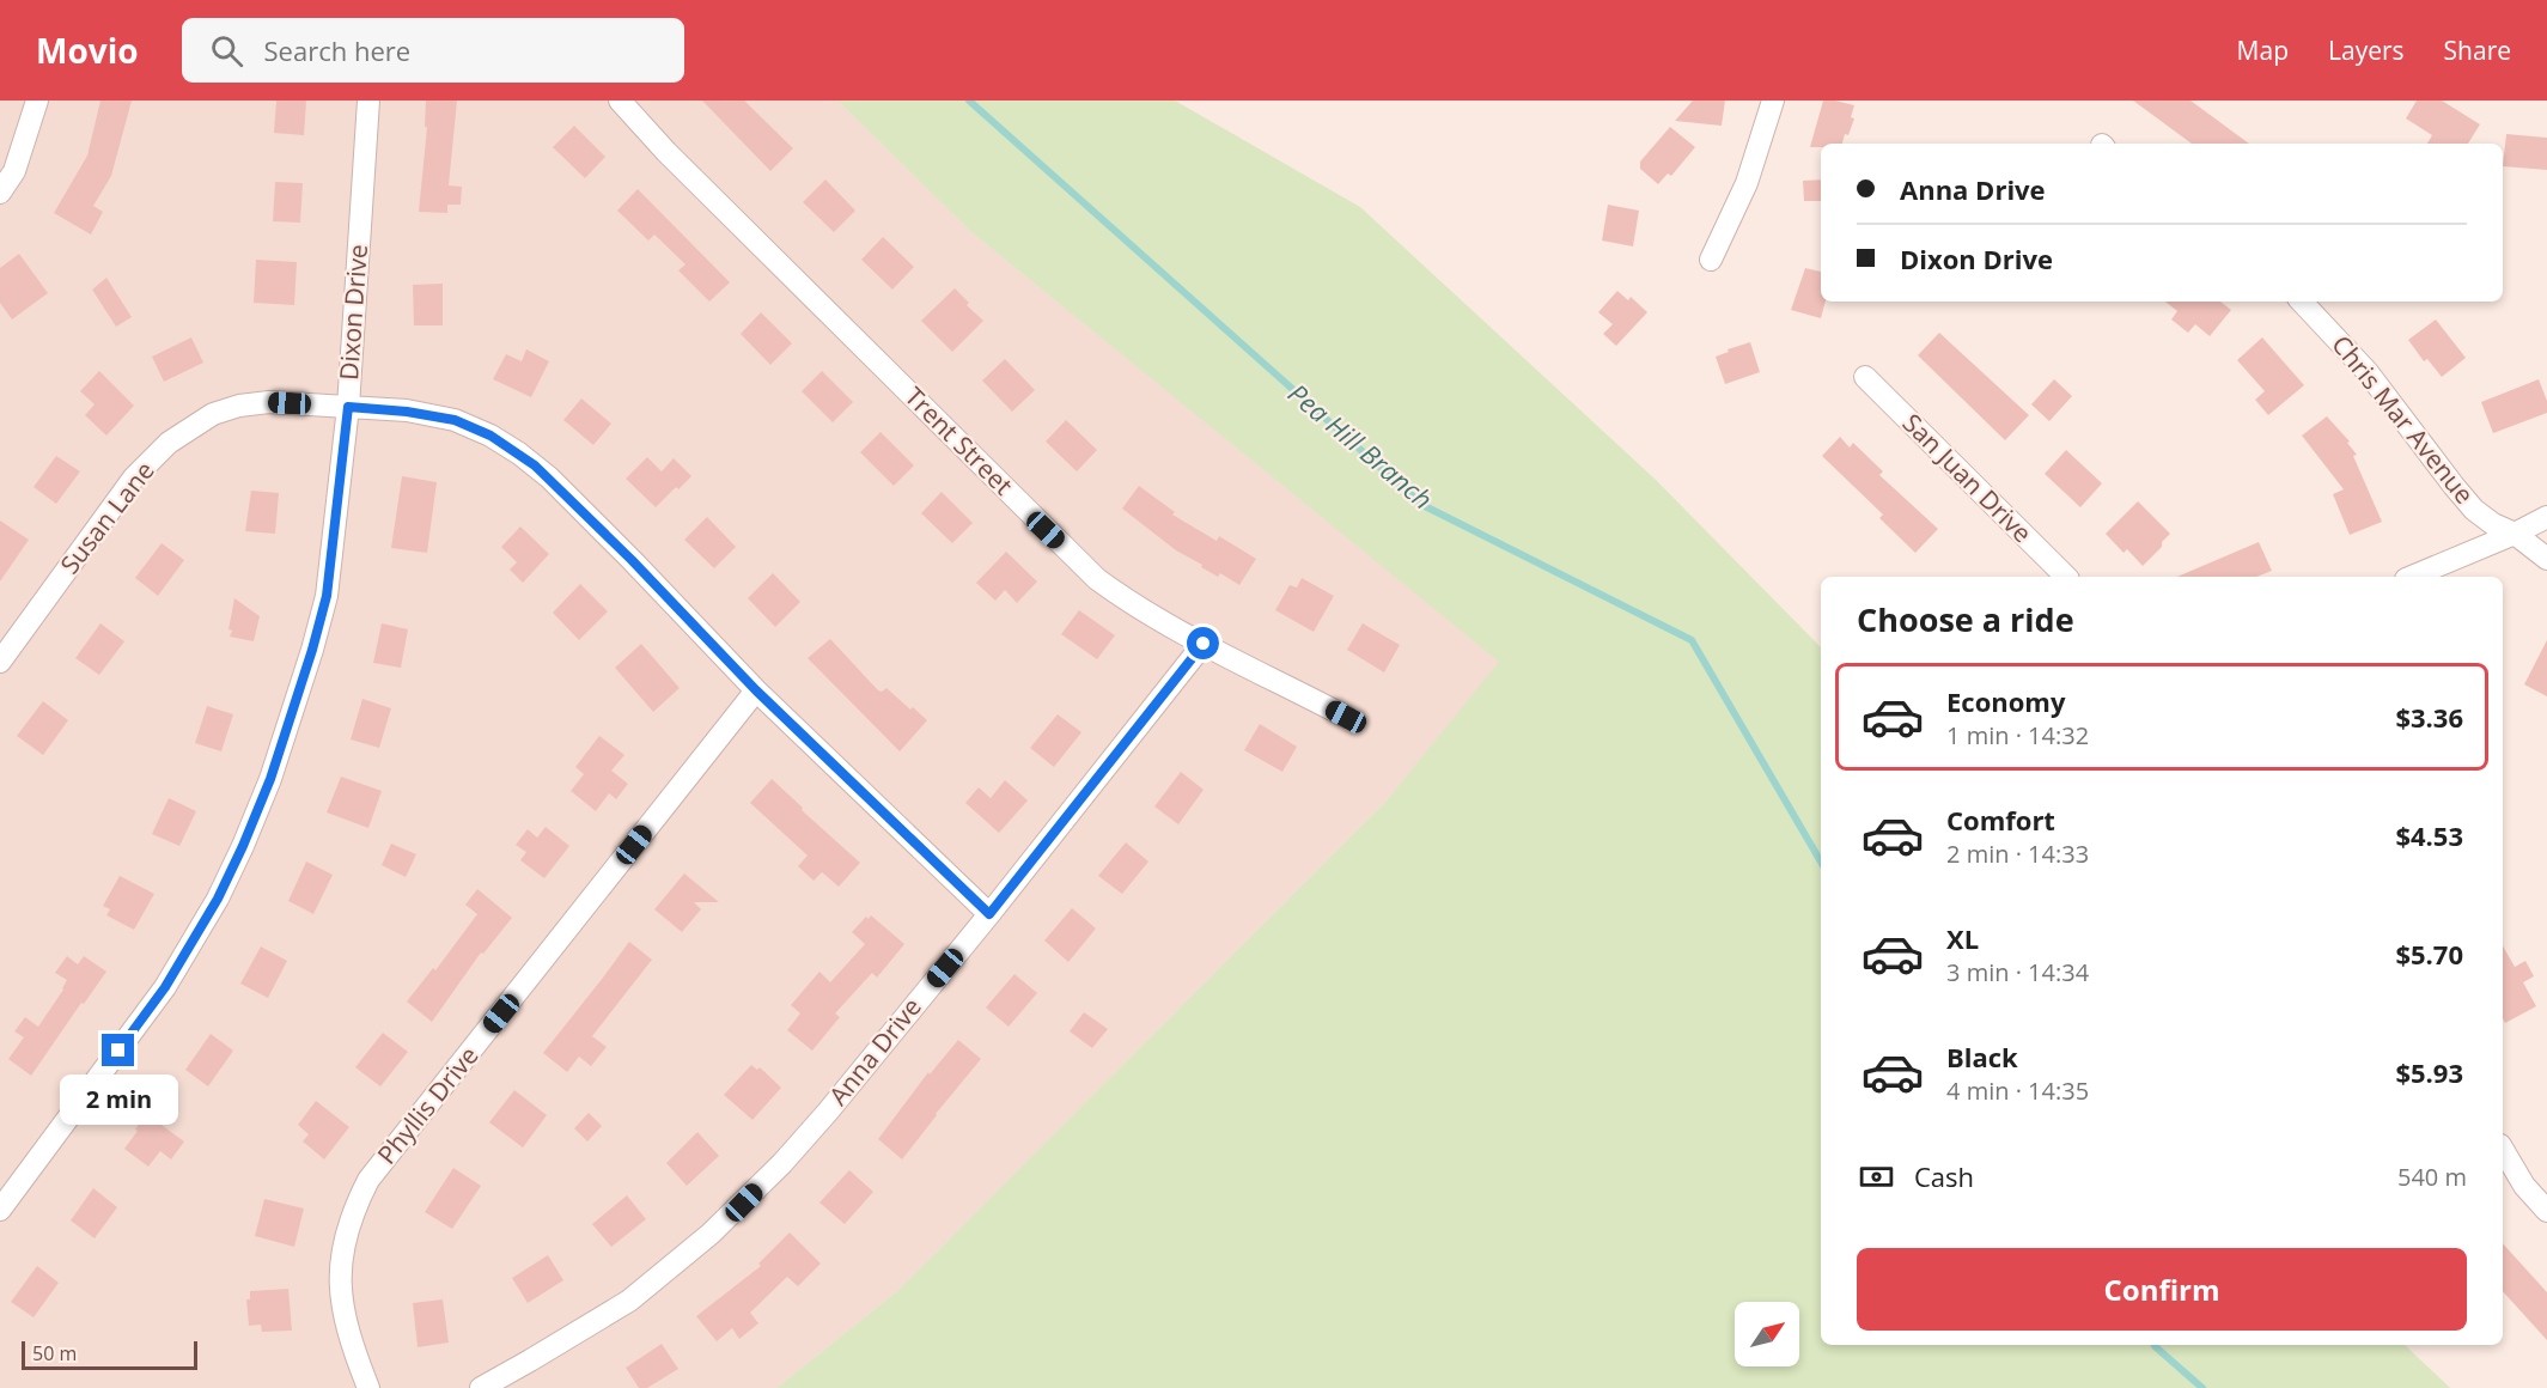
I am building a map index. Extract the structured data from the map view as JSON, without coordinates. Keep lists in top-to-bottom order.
{
  "streets": {
    "street": [
      "Dixon Drive",
      "Chris Mar Avenue",
      "Trent Street",
      "San Juan Drive",
      "Susan Lane",
      "Anna Drive",
      "Phyllis Drive"
    ]
  },
  "crossings": [
    ["Dixon Drive", "Susan Lane"],
    ["Trent Street", "Anna Drive"],
    ["Susan Lane", "Anna Drive"],
    ["Susan Lane", "Phyllis Drive"]
  ],
  "water": ["Pea Hill Branch"],
  "scale_bar": "50 m",
  "north": "top right",
  "page": {
    "header": "Movio",
    "search": "Search here",
    "nav": ["Map", "Layers", "Share"],
    "banner": ["Anna Drive", "Dixon Drive"],
    "heading": "Choose a ride",
    "list": [
      {
        "name": "Economy",
        "note": "1 min · 14:32",
        "value": "$3.36"
      },
      {
        "name": "Comfort",
        "note": "2 min · 14:33",
        "value": "$4.53"
      },
      {
        "name": "XL",
        "note": "3 min · 14:34",
        "value": "$5.70"
      },
      {
        "name": "Black",
        "note": "4 min · 14:35",
        "value": "$5.93"
      }
    ],
    "bubble": "2 min",
    "pay": ["Cash", "540 m"],
    "buttons": "Confirm",
    "scale": "50 m"
  }
}
